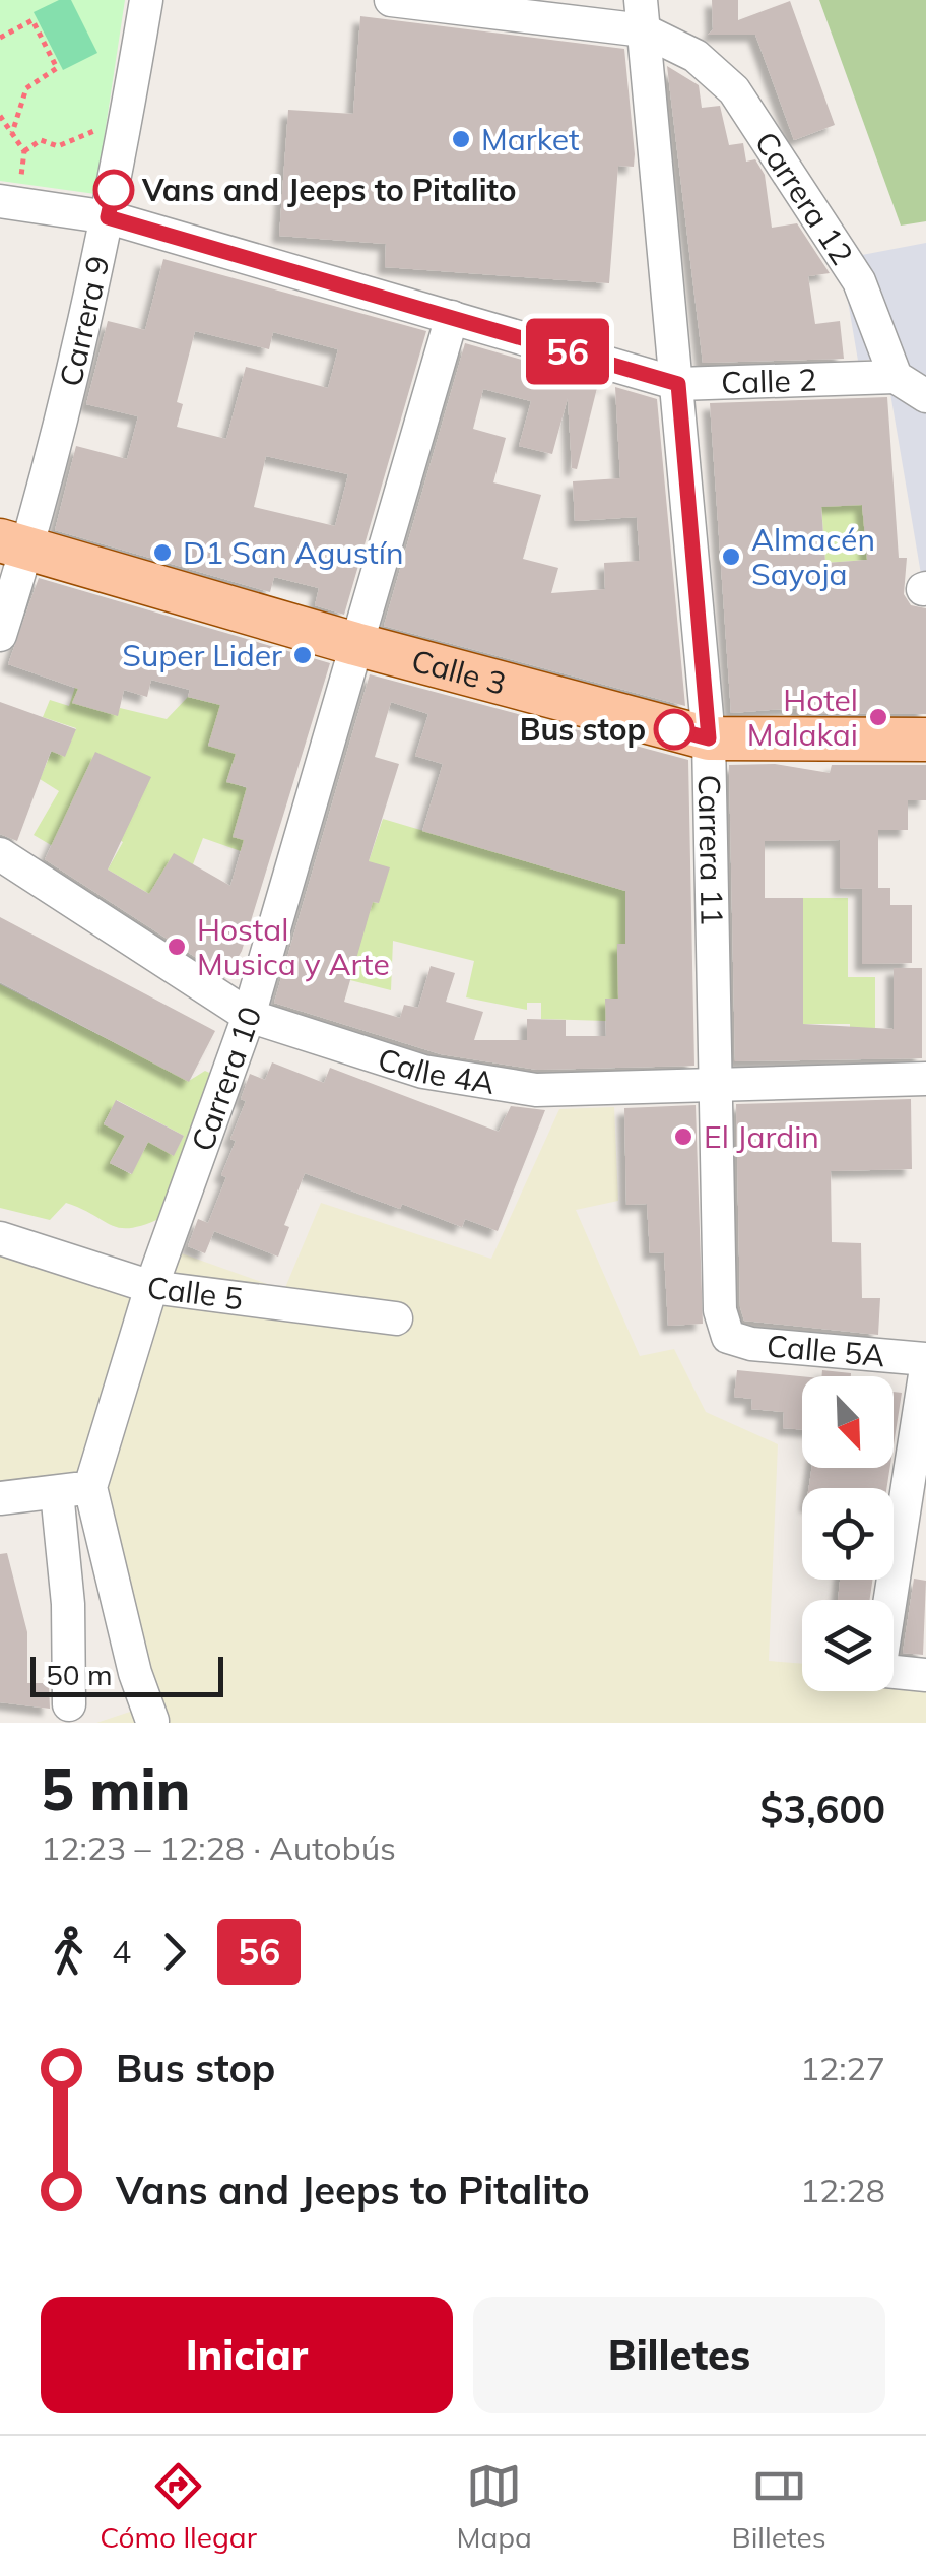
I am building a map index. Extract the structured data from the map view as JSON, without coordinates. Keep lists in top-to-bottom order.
{
  "streets": {
    "main road": ["Calle 3"],
    "street": [
      "Carrera 12",
      "Carrera 9",
      "Calle 2",
      "Carrera 11",
      "Calle 4A",
      "Carrera 10",
      "Calle 5",
      "Calle 5A"
    ]
  },
  "crossings": [
    ["Carrera 12", "Calle 2"],
    ["Carrera 12", "Carrera 11"],
    ["Carrera 9", "Calle 2"],
    ["Carrera 9", "Calle 3"],
    ["Calle 2", "Carrera 11"],
    ["Calle 2", "Carrera 10"],
    ["Calle 3", "Carrera 11"],
    ["Calle 3", "Carrera 10"],
    ["Carrera 11", "Calle 4A"],
    ["Carrera 11", "Calle 5A"],
    ["Calle 4A", "Carrera 10"],
    ["Carrera 10", "Calle 5"]
  ],
  "places": [
    "Market",
    "Vans and Jeeps to Pitalito",
    "D1 San Agustín",
    "Almacén Sayoja",
    "Super Lider",
    "Hotel Malakai",
    "Bus stop",
    "Hostal Musica y Arte",
    "El Jardin"
  ],
  "lines": ["bus line 56"],
  "scale_bar": "50 m",
  "north": "bottom right",
  "page": {
    "on_map": "56",
    "scale": "50 m",
    "heading": ["5 min", "12:23 – 12:28 · Autobús", "$3,600"],
    "legs": ["4", "56"],
    "list": [
      {
        "name": "Bus stop",
        "value": "12:27"
      },
      {
        "name": "Vans and Jeeps to Pitalito",
        "value": "12:28"
      }
    ],
    "buttons": ["Iniciar", "Billetes"],
    "tabs": ["Cómo llegar", "Mapa", "Billetes"]
  }
}
